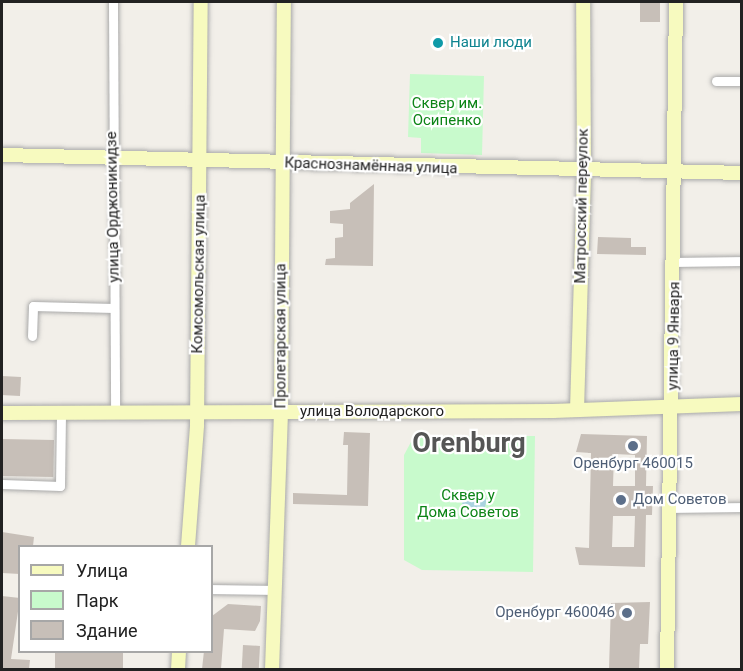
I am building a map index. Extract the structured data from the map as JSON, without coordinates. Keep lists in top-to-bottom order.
{
  "streets": {
    "main road": [
      "Краснознамённая улица",
      "Матросский переулок",
      "Комсомольская улица",
      "Пролетарская улица",
      "улица 9 Января",
      "улица Володарского"
    ],
    "street": ["улица Орджоникидзе"]
  },
  "crossings": [
    ["Краснознамённая улица", "Матросский переулок"],
    ["Краснознамённая улица", "улица Орджоникидзе"],
    ["Краснознамённая улица", "Комсомольская улица"],
    ["Краснознамённая улица", "Пролетарская улица"],
    ["Краснознамённая улица", "улица 9 Января"],
    ["Матросский переулок", "улица Володарского"],
    ["улица Орджоникидзе", "улица Володарского"],
    ["Комсомольская улица", "улица Володарского"],
    ["Пролетарская улица", "улица Володарского"],
    ["улица 9 Января", "улица Володарского"]
  ],
  "districts": ["Orenburg"],
  "parks": ["Сквер им. Осипенко", "Сквер у Дома Советов"],
  "places": [
    "Наши люди",
    "Оренбург 460015",
    "Дом Советов",
    "Оренбург 460046"
  ],
  "legend": ["Улица", "Парк", "Здание"]
}
